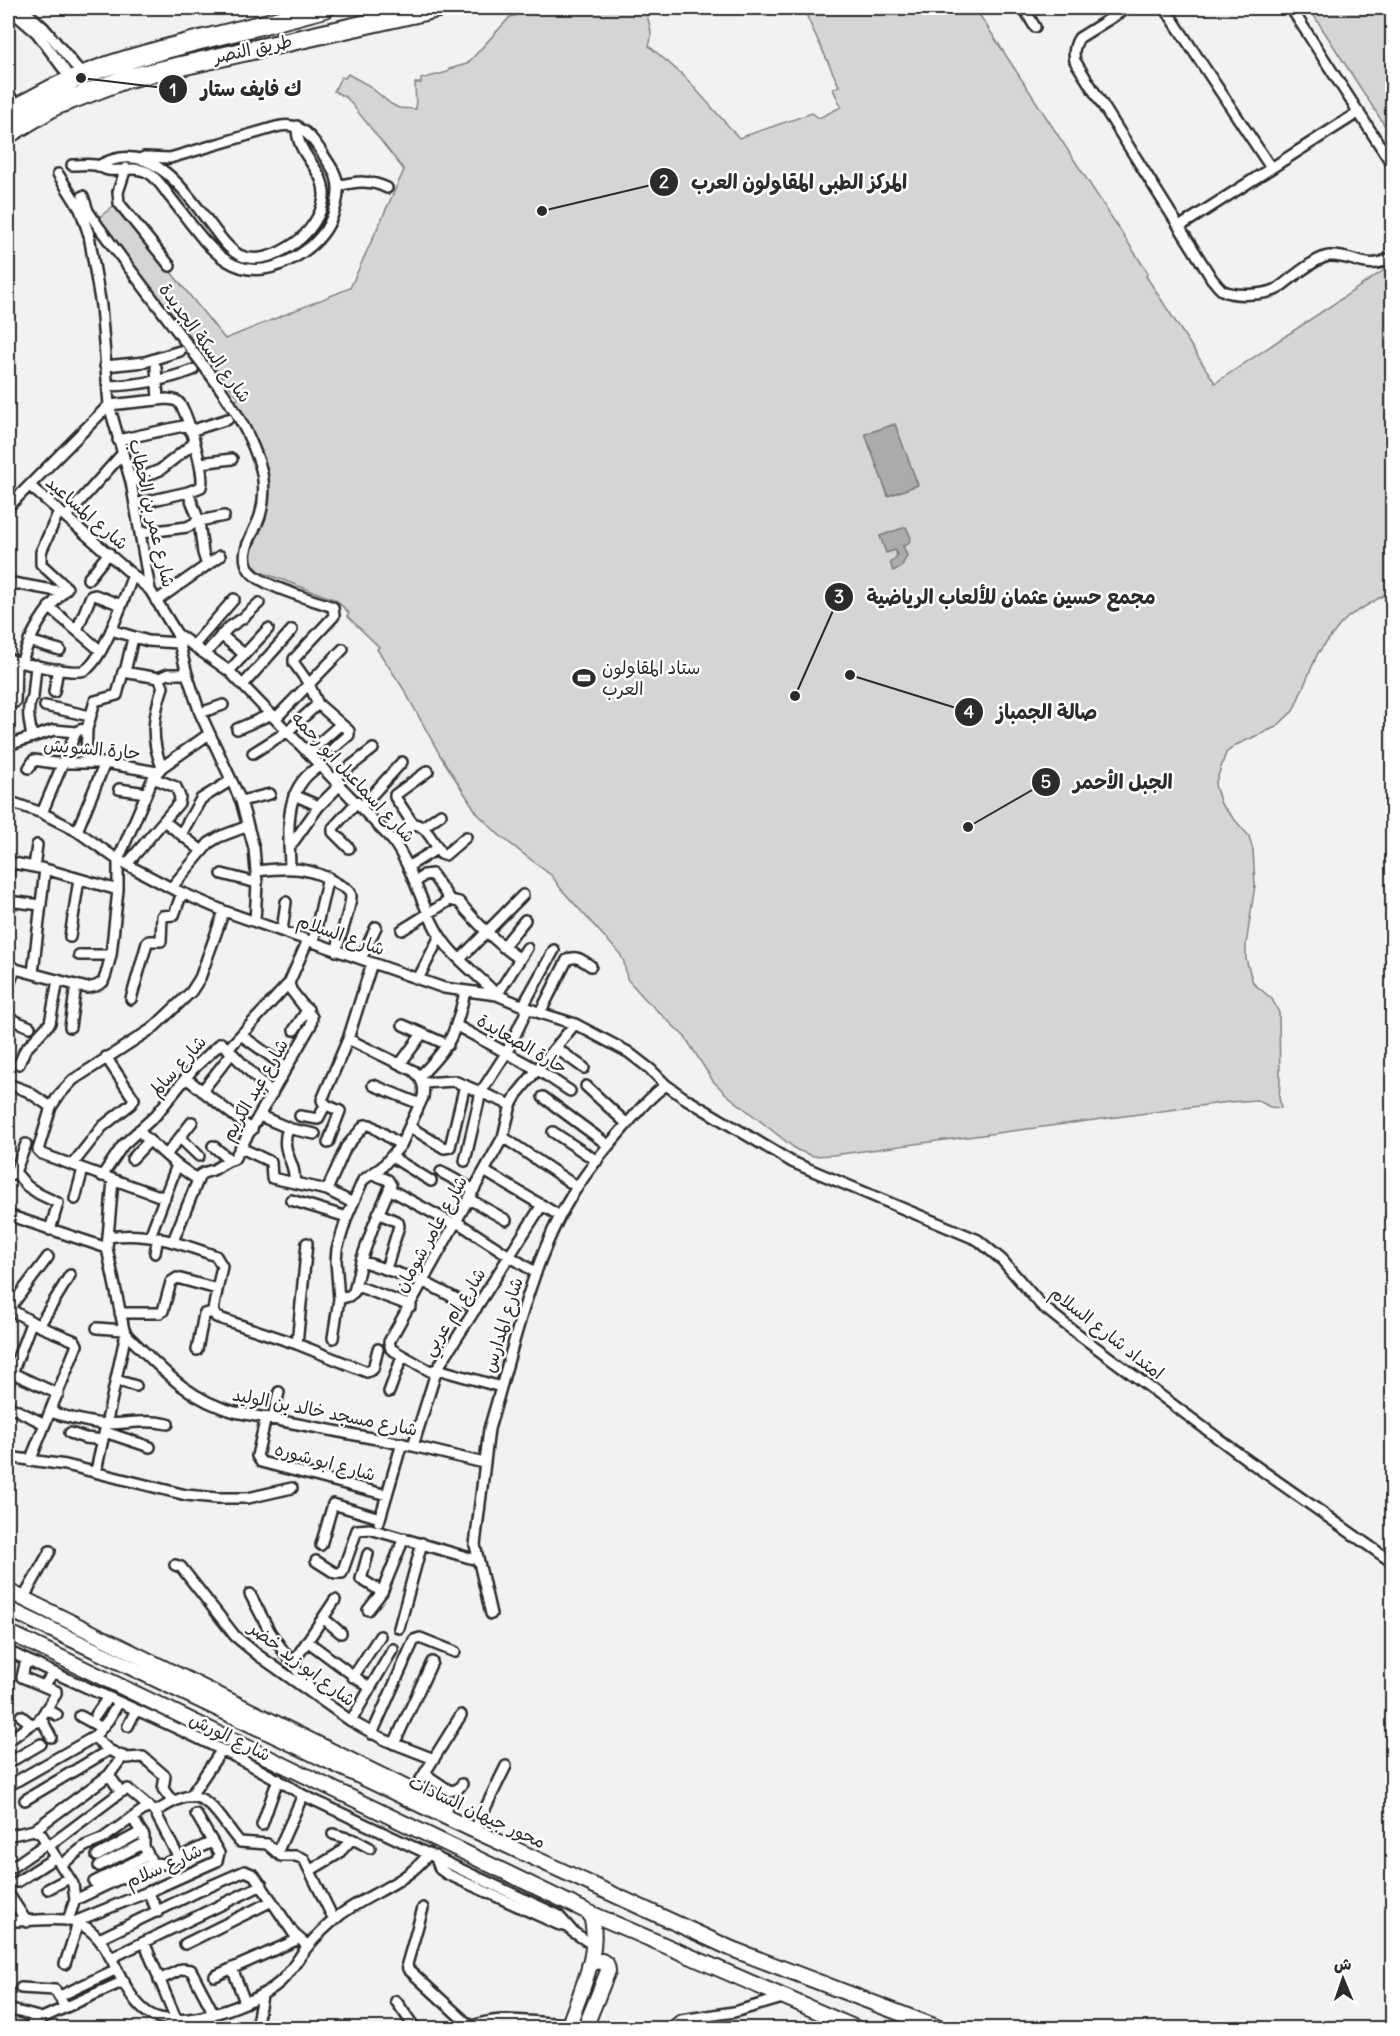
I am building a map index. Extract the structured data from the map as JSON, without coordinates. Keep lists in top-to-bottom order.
{
  "streets": {
    "highway": ["طريق النصر"],
    "main road": ["محور جيهان السادات"],
    "street": [
      "شارع السكة الجديدة",
      "شارع المساعيد",
      "شارع عمر بن الخطاب",
      "حارة الشويش",
      "شارع اسماعيل ابو رحمه",
      "شارع السلام",
      "حارة الصعايدة",
      "شارع سالم",
      "شارع عبد الكريم",
      "شارع عامر شومان",
      "شارع ام عربي",
      "شارع المدارس",
      "امتداد شارع السلام",
      "شارع مسجد خالد بن الوليد",
      "شارع ابو شوره",
      "شارع ابو زيد خضر",
      "شارع الورش",
      "شارع سلام"
    ]
  },
  "crossings": [
    ["شارع المساعيد", "شارع عمر بن الخطاب"],
    ["شارع عمر بن الخطاب", "شارع اسماعيل ابو رحمه"],
    ["شارع عمر بن الخطاب", "شارع السلام"],
    ["شارع اسماعيل ابو رحمه", "شارع السلام"],
    ["شارع السلام", "شارع المدارس"],
    ["شارع السلام", "امتداد شارع السلام"],
    ["شارع ام عربي", "شارع مسجد خالد بن الوليد"],
    ["شارع المدارس", "امتداد شارع السلام"],
    ["شارع المدارس", "شارع مسجد خالد بن الوليد"],
    ["شارع مسجد خالد بن الوليد", "شارع ابو شوره"]
  ],
  "places": {
    "other": [
      "ك فايف ستار",
      "المركز الطبى المقاولون العرب",
      "صالة الجمباز",
      "مجمع حسين عثمان للألعاب الرياضية",
      "الجبل الأحمر"
    ],
    "sports": ["ستاد المقاولون العرب"]
  },
  "north": "top"
}
